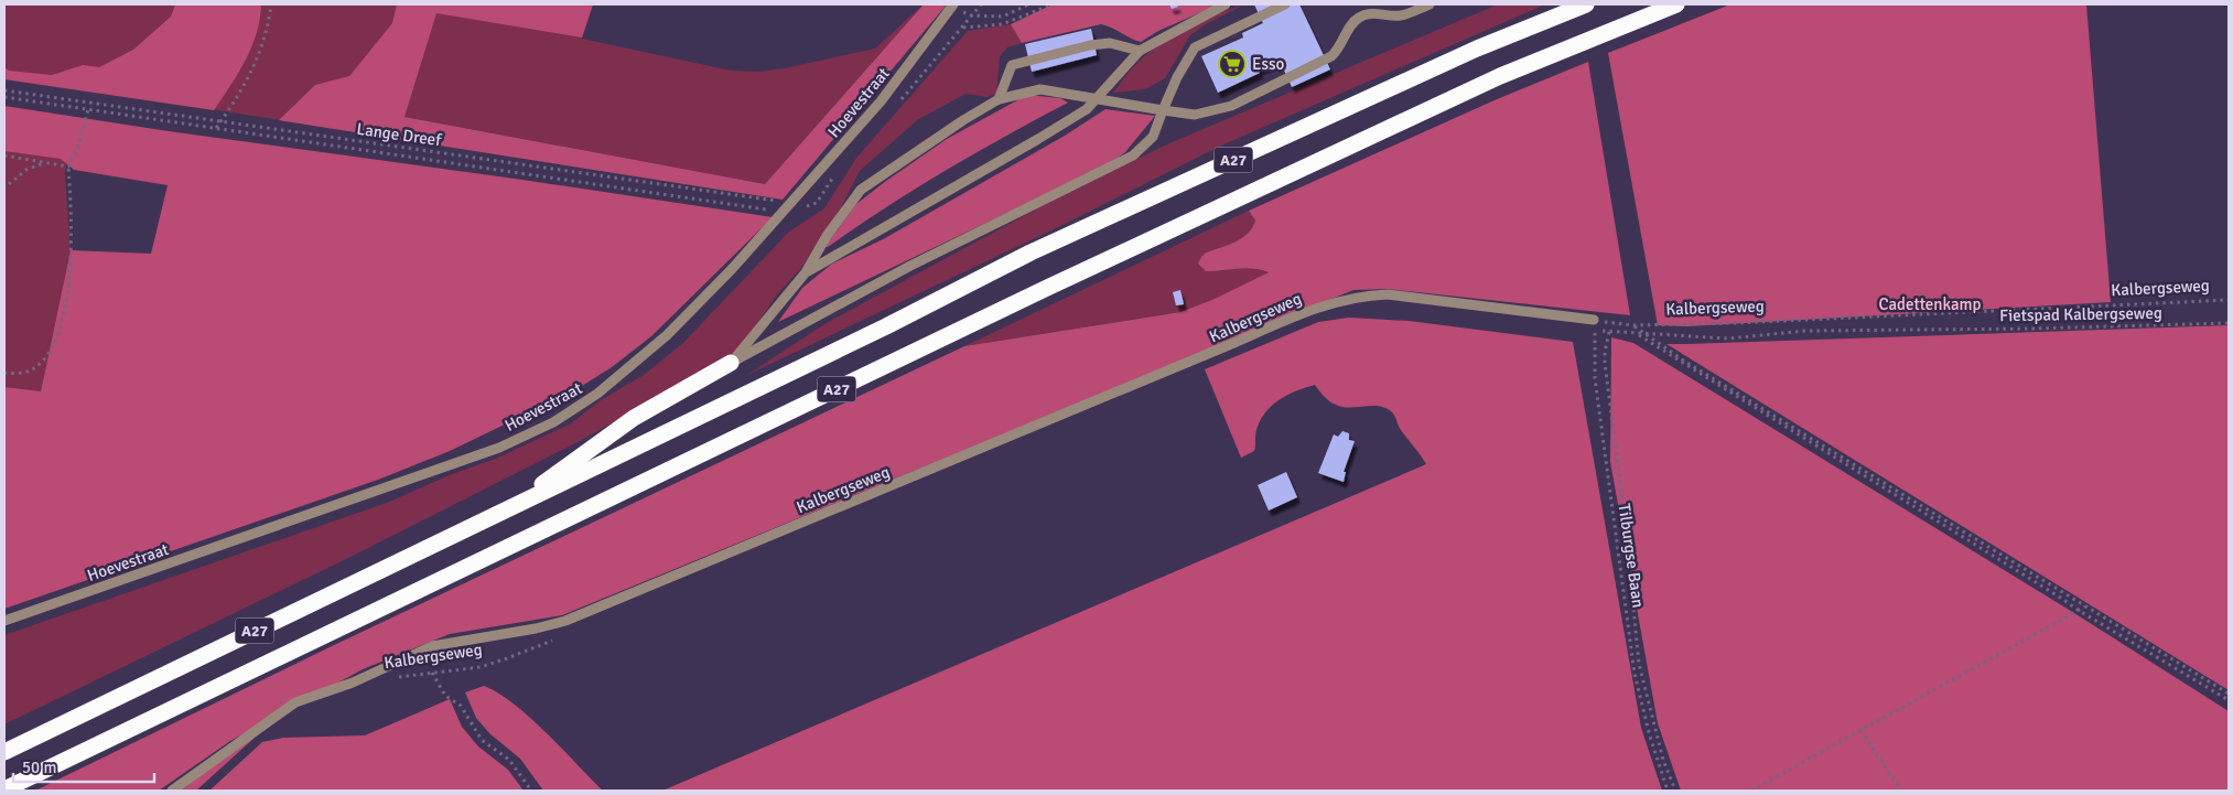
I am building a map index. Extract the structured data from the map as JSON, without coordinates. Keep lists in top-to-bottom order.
{
  "streets": {
    "highway": ["A27"],
    "street": ["Hoevestraat", "Kalbergseweg"],
    "path": ["Lange Dreef", "Fietspad Kalbergseweg", "Tilburgse Baan"]
  },
  "crossings": [
    ["Hoevestraat", "Lange Dreef"],
    ["Kalbergseweg", "Tilburgse Baan"]
  ],
  "parks": ["Cadettenkamp"],
  "places": {
    "supermarket": ["Esso"]
  },
  "scale_bar": "50 m"
}
